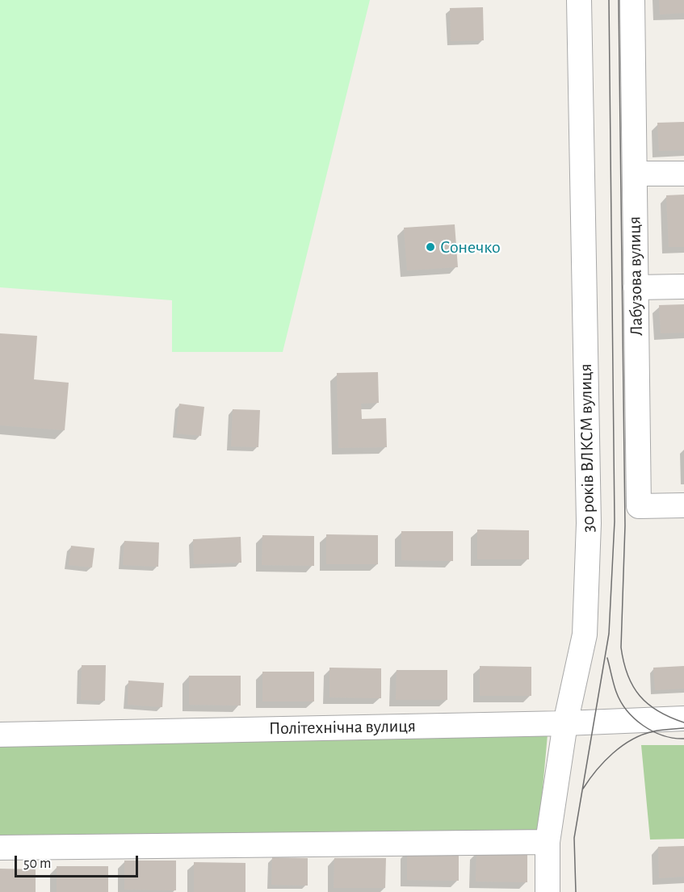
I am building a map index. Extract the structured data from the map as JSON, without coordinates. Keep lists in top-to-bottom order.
{
  "streets": {
    "street": ["Лабузова вулиця", "30 років ВЛКСМ вулиця", "Політехнічна вулиця"]
  },
  "crossings": [
    ["30 років ВЛКСМ вулиця", "Політехнічна вулиця"]
  ],
  "places": ["Сонечко"],
  "scale_bar": "50 m"
}
